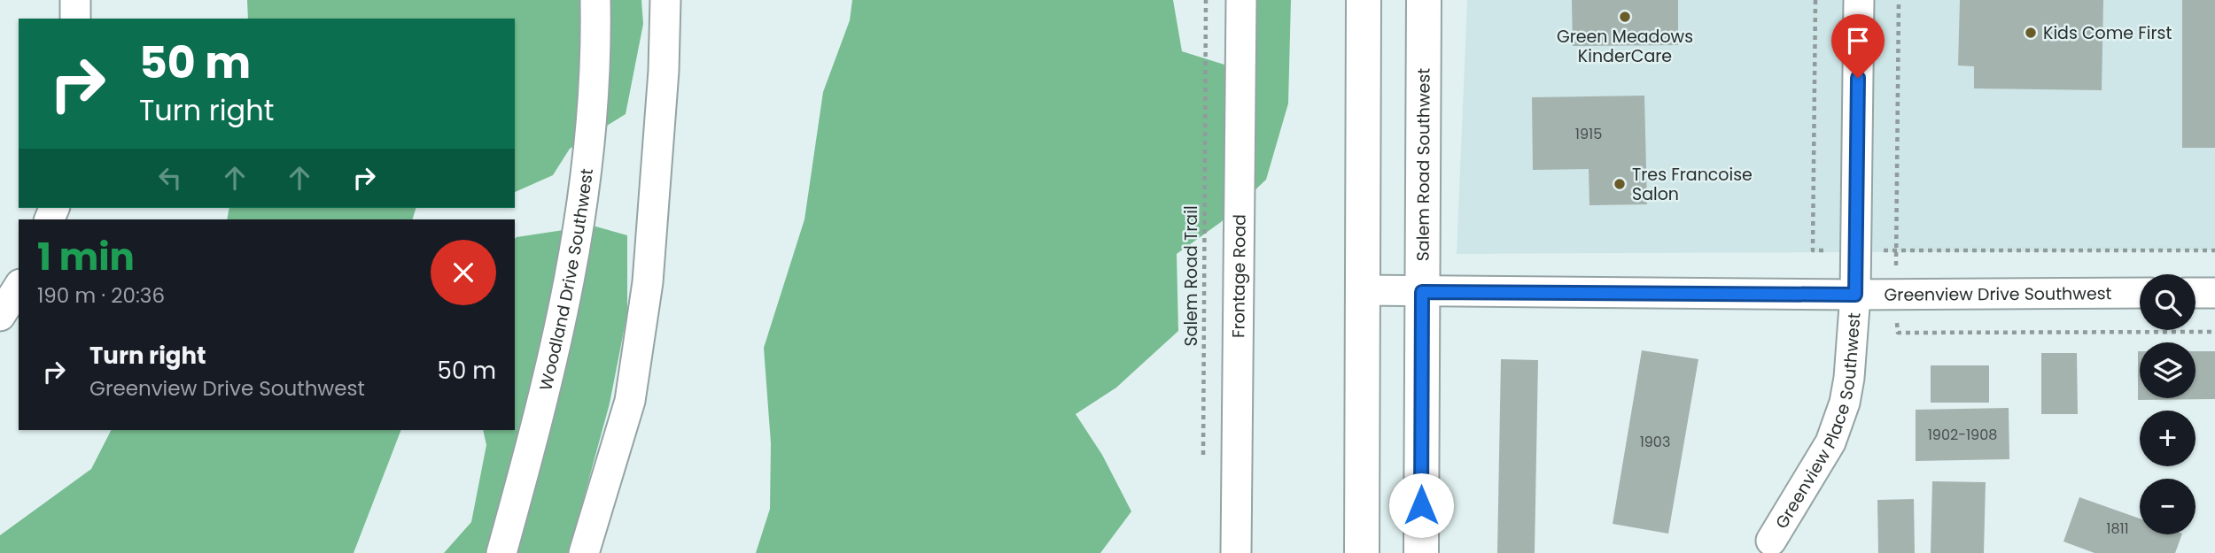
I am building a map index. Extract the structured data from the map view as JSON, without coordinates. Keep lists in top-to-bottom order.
{
  "streets": {
    "main road": ["Salem Road Southwest"],
    "street": [
      "Frontage Road",
      "Woodland Drive Southwest",
      "Greenview Drive Southwest",
      "Greenview Place Southwest"
    ],
    "path": ["Salem Road Trail"]
  },
  "crossings": [
    ["Salem Road Southwest", "Greenview Drive Southwest"],
    ["Greenview Drive Southwest", "Greenview Place Southwest"]
  ],
  "places": ["Green Meadows KinderCare", "Kids Come First", "Tres Francoise Salon"],
  "house_numbers": [
    "1915",
    "1902-1908",
    "1903",
    "1811"
  ],
  "page": {
    "turn": ["50 m", "Turn right"],
    "heading": ["1 min", "190 m · 20:36"],
    "map_buttons": ["+", "−"],
    "list": [
      {
        "name": "Turn right",
        "note": "Greenview Drive Southwest",
        "value": "50 m"
      }
    ]
  }
}
